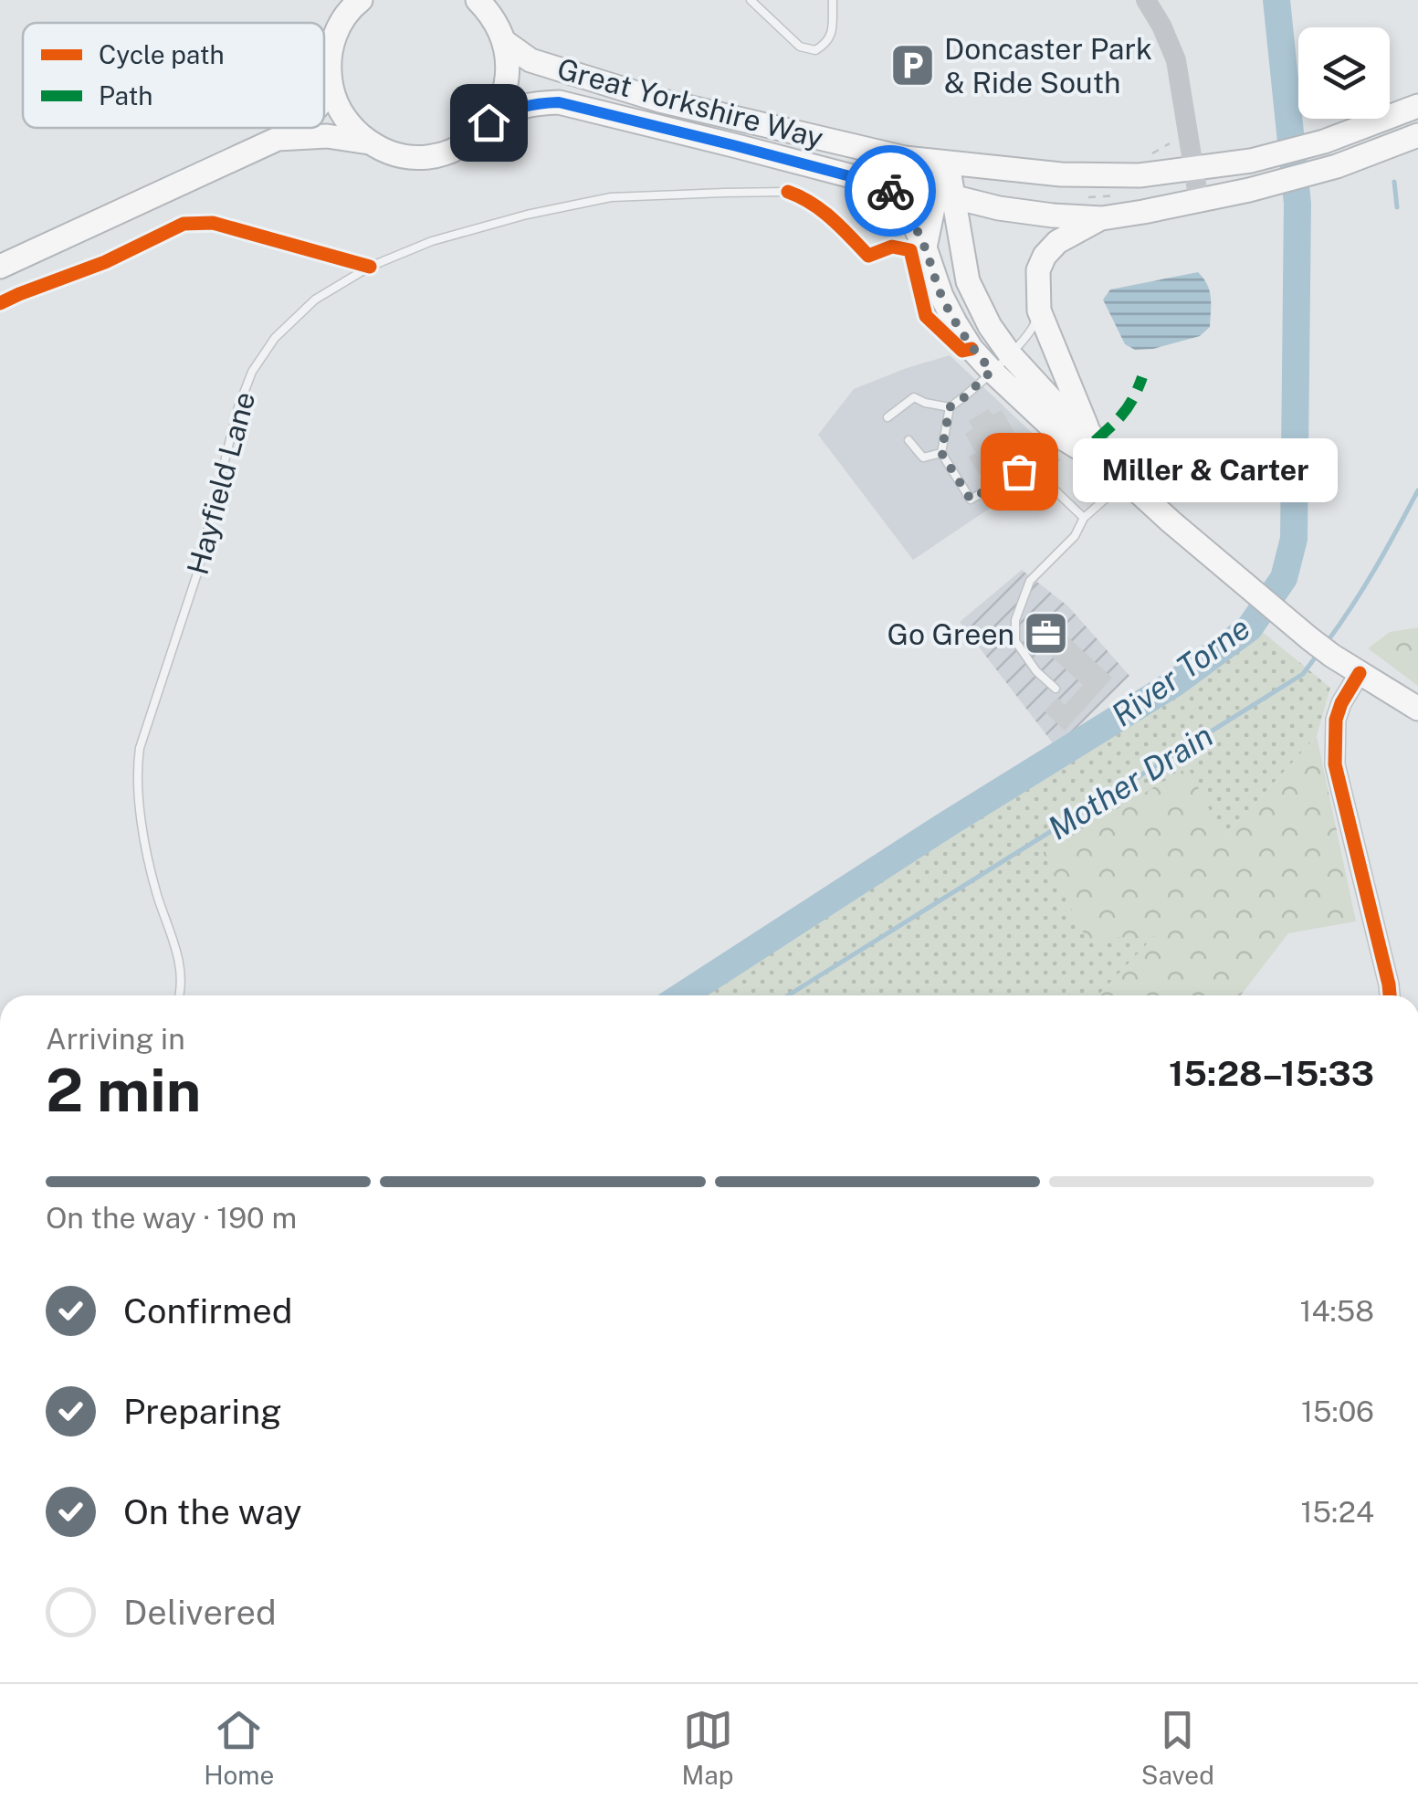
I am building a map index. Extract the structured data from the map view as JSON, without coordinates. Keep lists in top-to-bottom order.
{
  "streets": {
    "highway": ["Great Yorkshire Way"],
    "lane": ["Hayfield Lane"]
  },
  "water": ["River Torne", "Mother Drain"],
  "places": {
    "parking": ["Doncaster Park & Ride South"],
    "other": ["Miller & Carter"],
    "office": ["Go Green"]
  },
  "legend": ["Cycle path", "Path"],
  "page": {
    "bubble": "Miller & Carter",
    "heading": ["2 min", "Arriving in", "15:28–15:33"],
    "bar": "On the way · 190 m",
    "list": [
      ["Confirmed", "14:58"],
      ["Preparing", "15:06"],
      ["On the way", "15:24"],
      "Delivered"
    ],
    "tabs": ["Home", "Map", "Saved"]
  }
}
